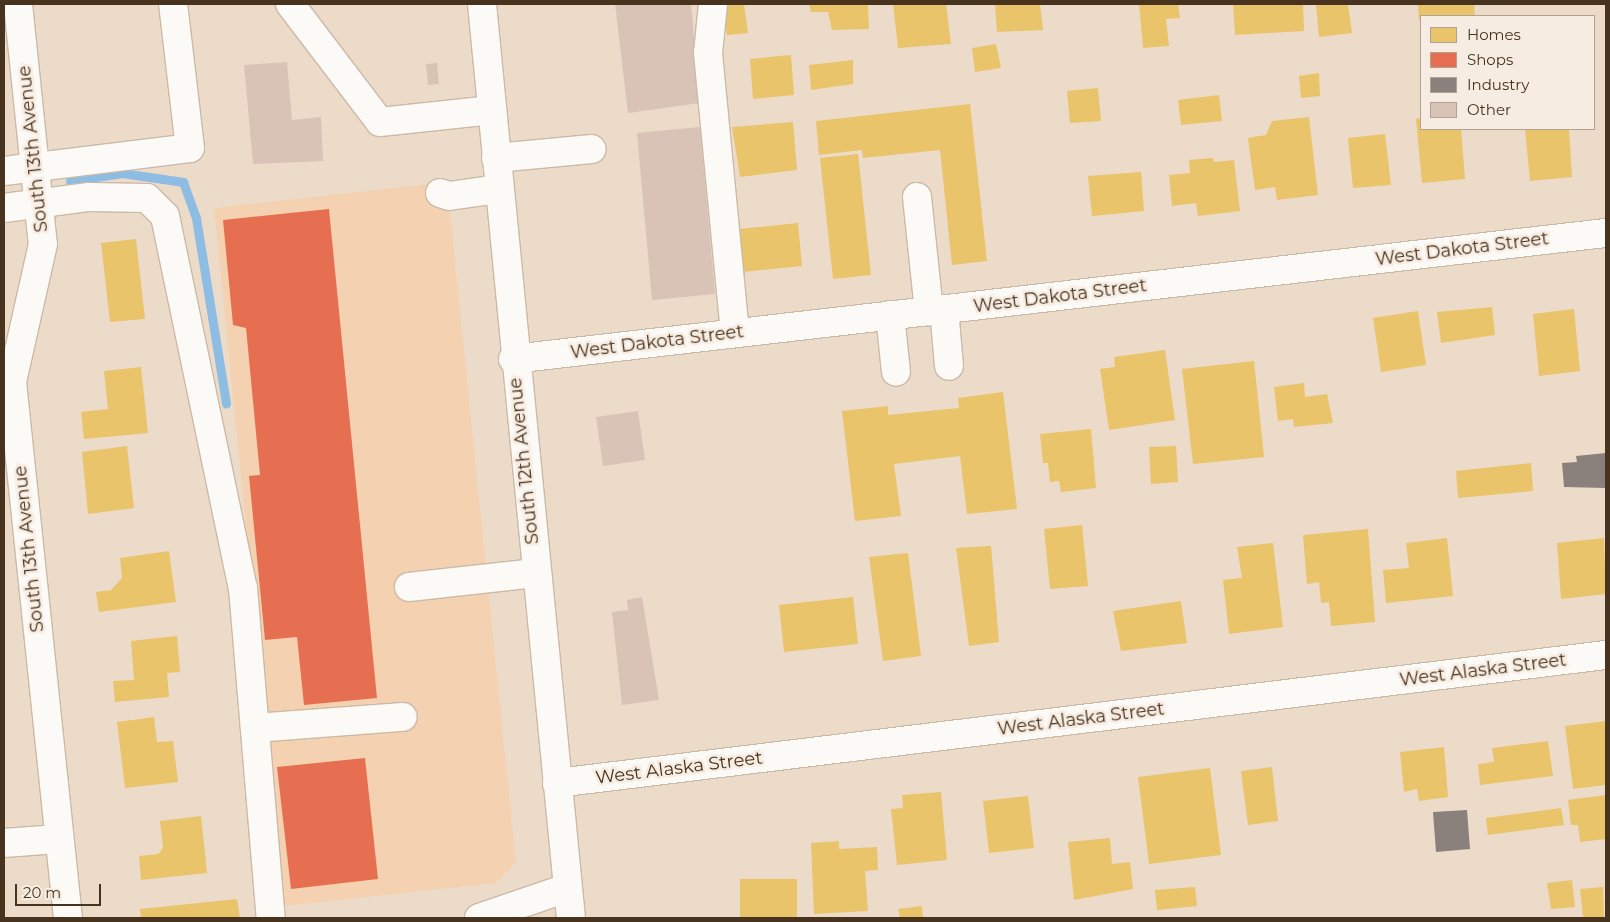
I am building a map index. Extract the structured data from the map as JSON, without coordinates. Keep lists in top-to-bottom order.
{
  "streets": {
    "street": [
      "South 13th Avenue",
      "West Dakota Street",
      "South 12th Avenue",
      "West Alaska Street"
    ]
  },
  "crossings": [
    ["West Dakota Street", "South 12th Avenue"],
    ["South 12th Avenue", "West Alaska Street"]
  ],
  "legend": [
    "Homes",
    "Shops",
    "Industry",
    "Other"
  ],
  "scale_bar": "20 m"
}
